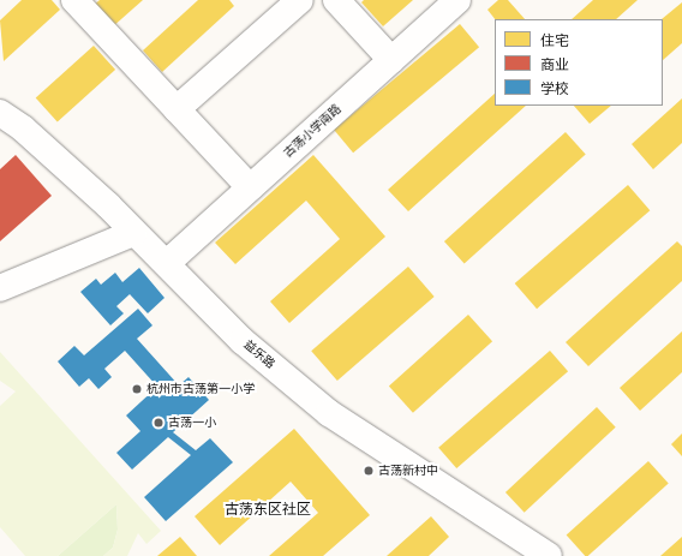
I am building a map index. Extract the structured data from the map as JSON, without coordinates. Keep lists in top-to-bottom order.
{
  "streets": {
    "street": ["古荡小学南路", "益乐路"]
  },
  "crossings": [
    ["古荡小学南路", "益乐路"]
  ],
  "districts": ["古荡东区社区"],
  "places": ["杭州市古荡第一小学", "古荡一小", "古荡新村中"],
  "legend": ["住宅", "商业", "学校"]
}
